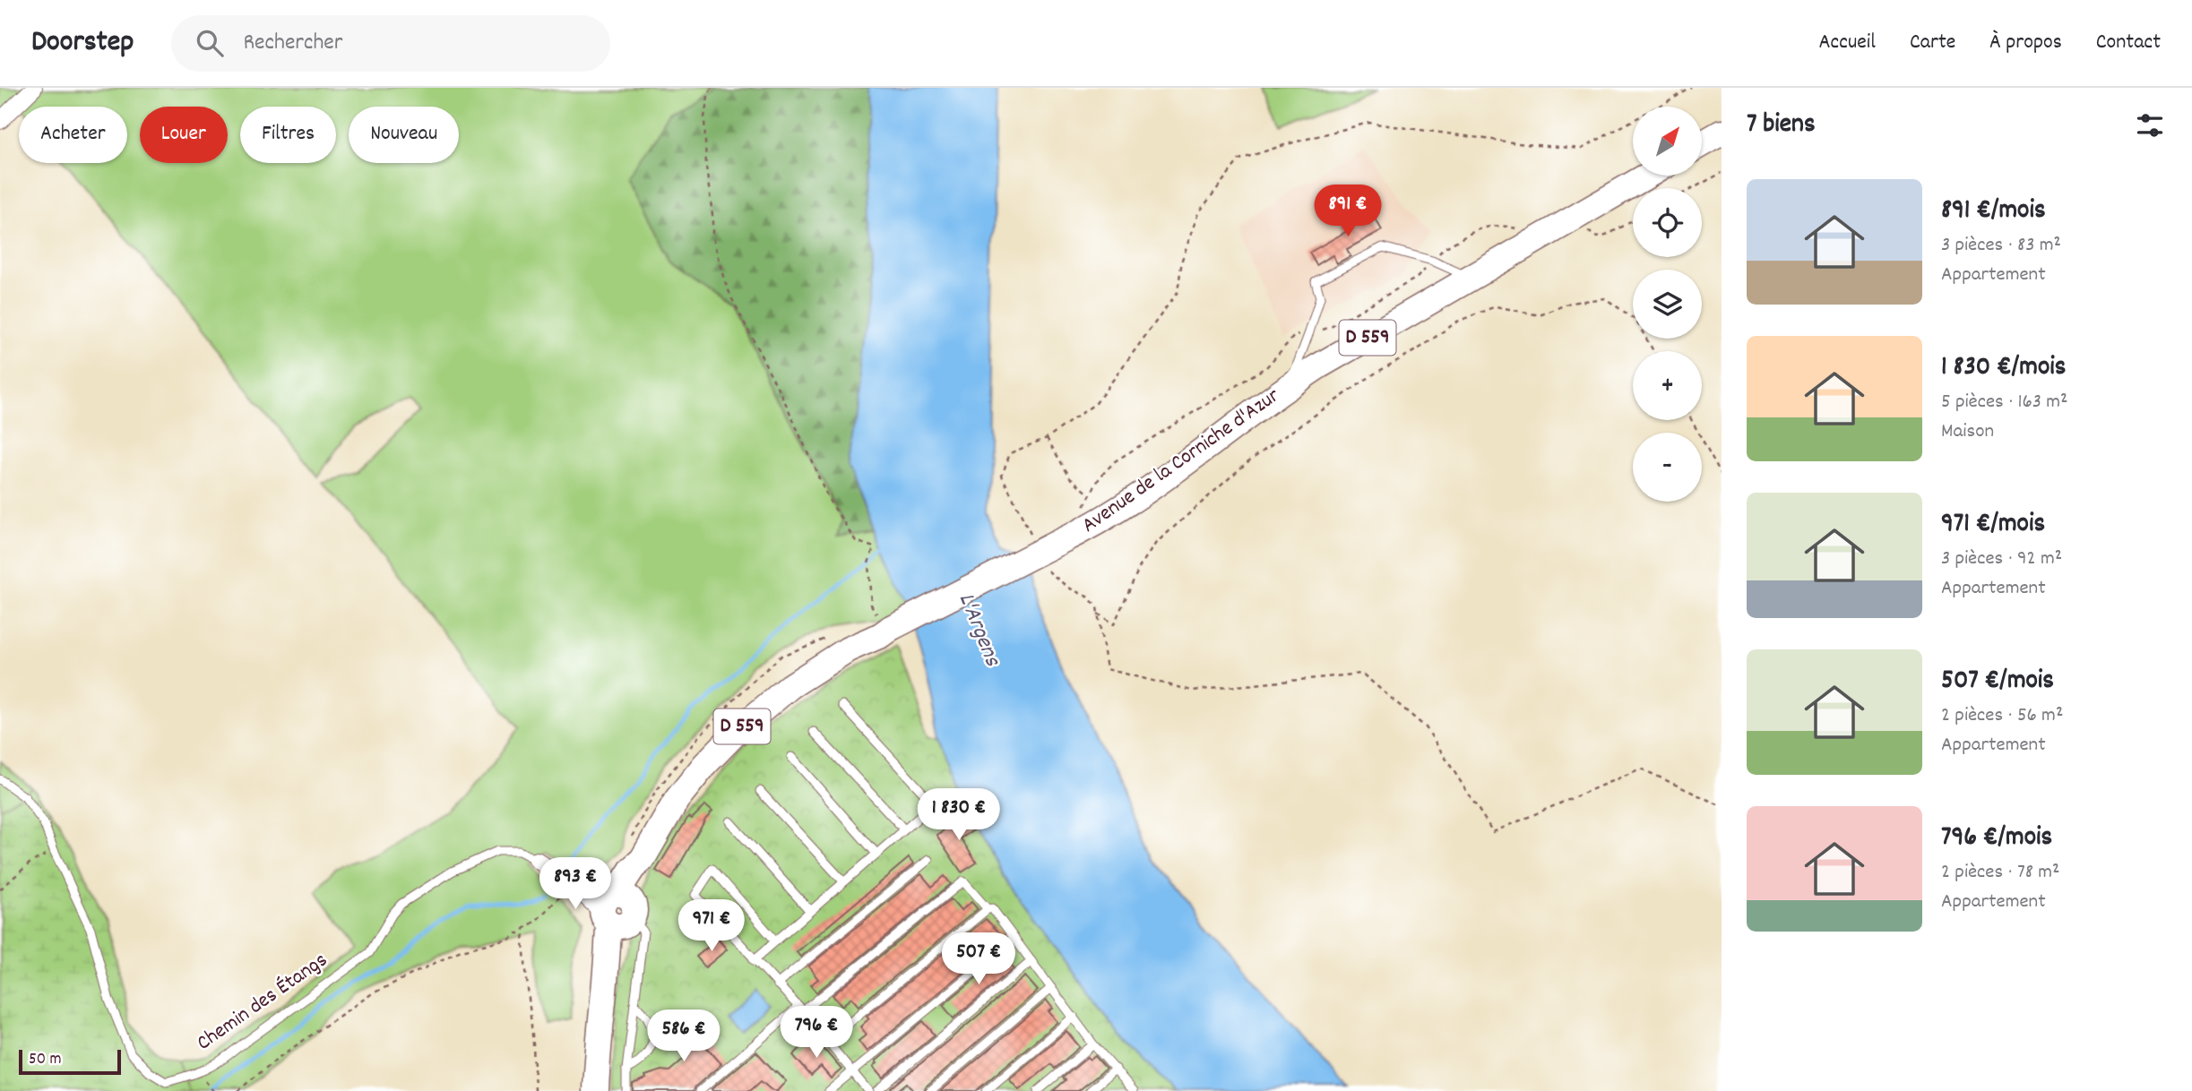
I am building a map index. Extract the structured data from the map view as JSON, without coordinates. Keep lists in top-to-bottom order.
{
  "streets": {
    "main road": ["D 559", "Avenue de la Corniche d'Azur"],
    "street": ["Chemin des Étangs"]
  },
  "crossings": [
    ["Avenue de la Corniche d'Azur", "Chemin des Étangs"]
  ],
  "water": ["L'Argens"],
  "scale_bar": "50 m",
  "north": "top right",
  "page": {
    "header": "Doorstep",
    "search": "Rechercher",
    "nav": [
      "Accueil",
      "Carte",
      "À propos",
      "Contact"
    ],
    "heading": "7 biens",
    "map_buttons": ["+", "−"],
    "chip": [
      "Acheter",
      "Louer",
      "Filtres",
      "Nouveau"
    ],
    "list": [
      {
        "name": "891 €/mois",
        "note": "3 pièces · 83 m² · Appartement"
      },
      {
        "name": "1 830 €/mois",
        "note": "5 pièces · 163 m² · Maison"
      },
      {
        "name": "971 €/mois",
        "note": "3 pièces · 92 m² · Appartement"
      },
      {
        "name": "507 €/mois",
        "note": "2 pièces · 56 m² · Appartement"
      },
      {
        "name": "796 €/mois",
        "note": "2 pièces · 78 m² · Appartement"
      }
    ],
    "price": [
      "891 €",
      "1 830 €",
      "893 €",
      "971 €",
      "507 €",
      "796 €",
      "586 €"
    ],
    "scale": "50 m"
  }
}
